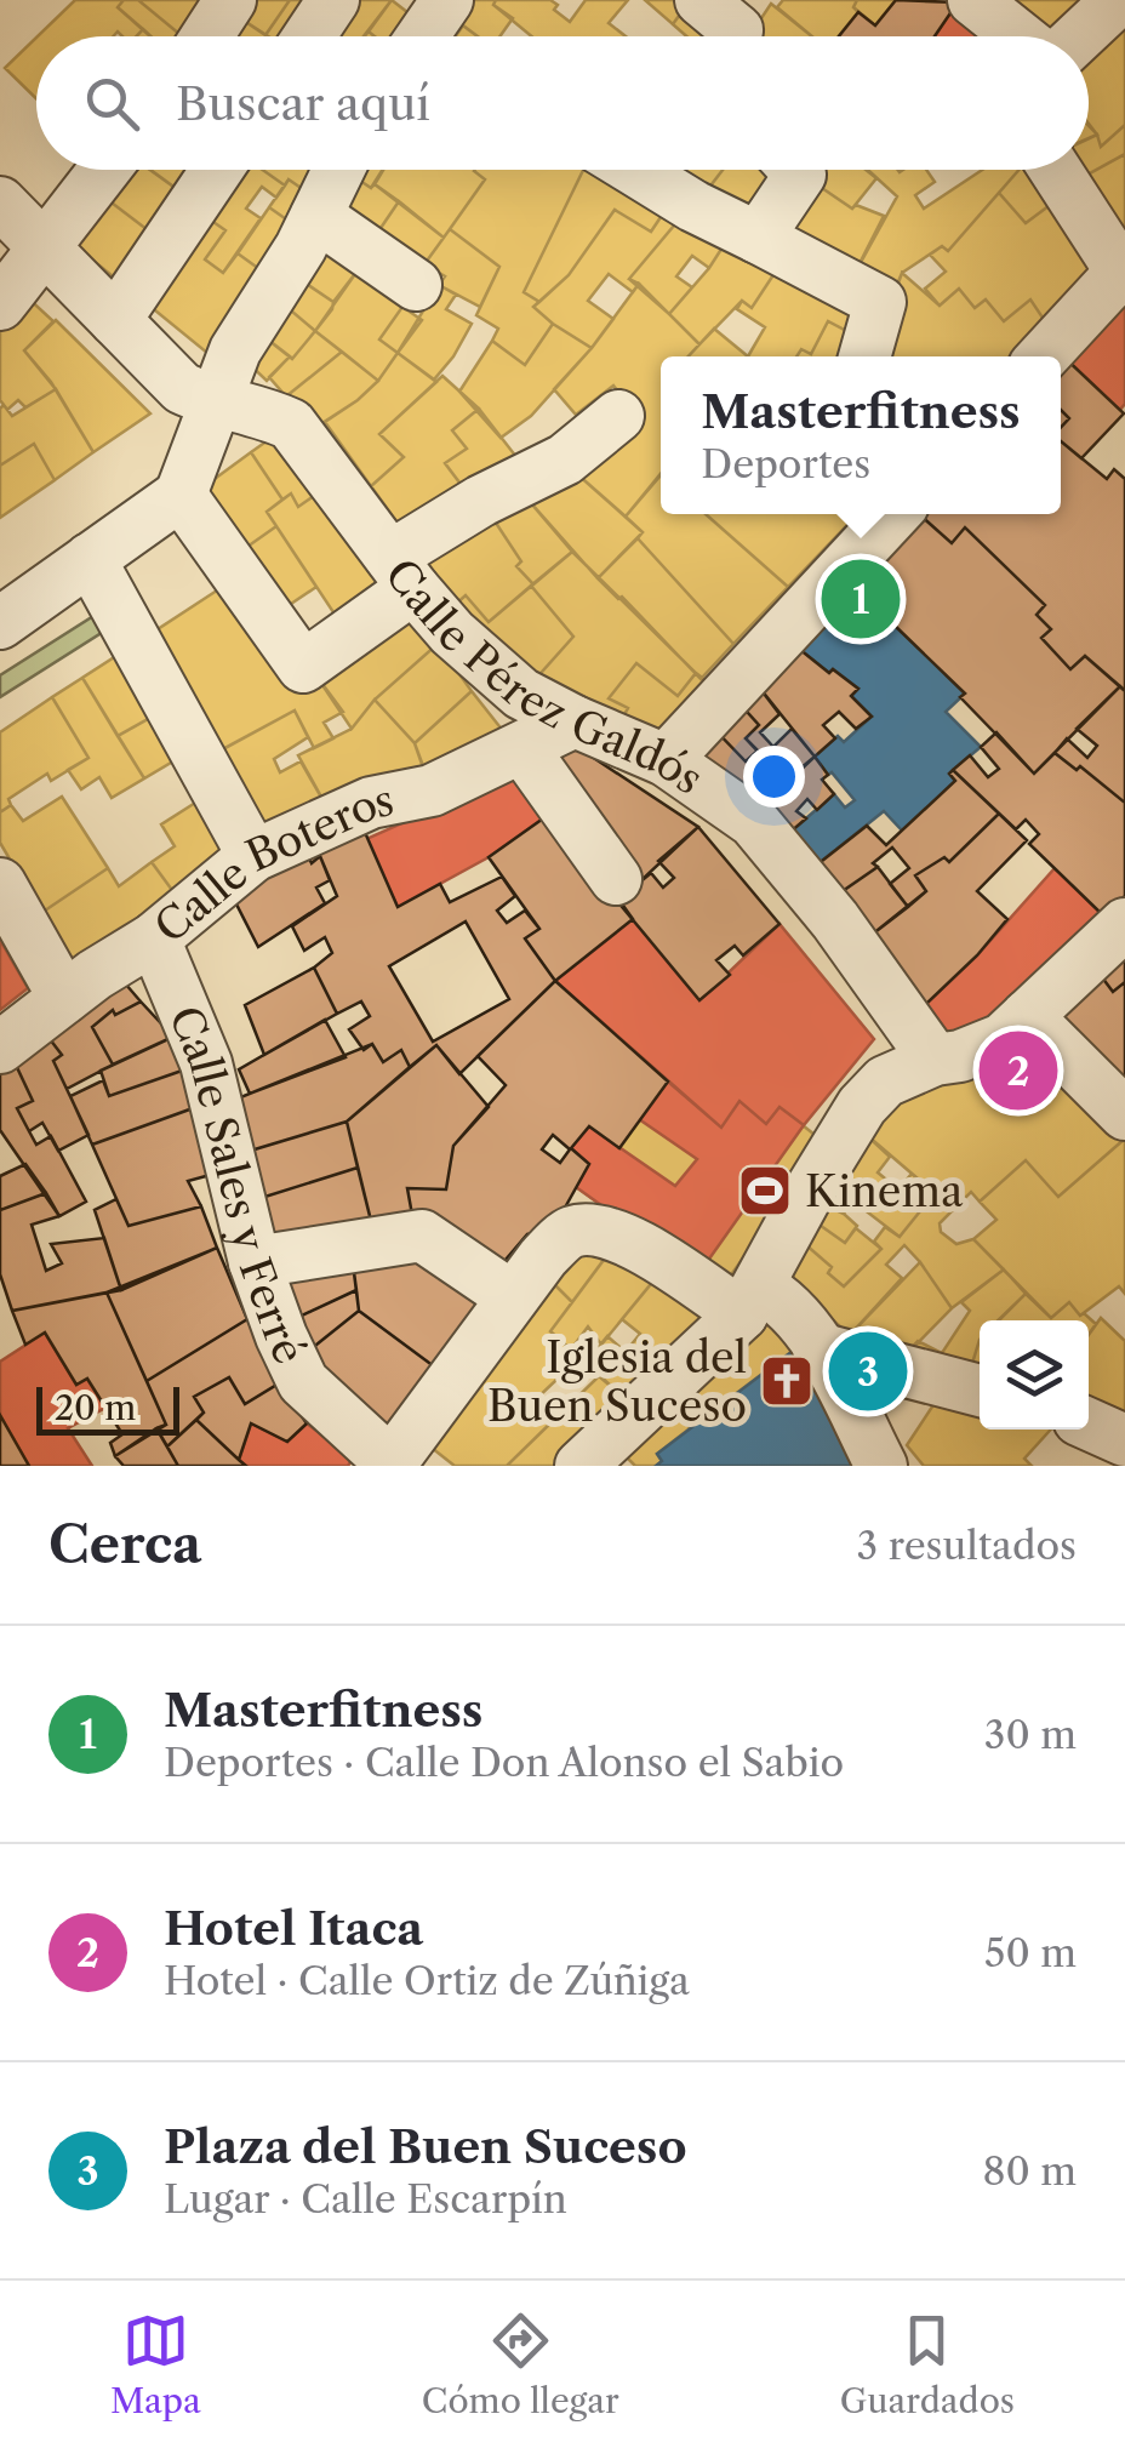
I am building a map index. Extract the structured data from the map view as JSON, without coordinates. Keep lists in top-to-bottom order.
{
  "streets": {
    "street": ["Calle Pérez Galdós", "Calle Boteros", "Calle Sales y Ferré"]
  },
  "crossings": [
    ["Calle Pérez Galdós", "Calle Boteros"],
    ["Calle Boteros", "Calle Sales y Ferré"]
  ],
  "places": {
    "sports": ["Kinema"],
    "church": ["Iglesia del Buen Suceso"]
  },
  "scale_bar": "20 m",
  "page": {
    "search": "Buscar aquí",
    "popup": ["Masterfitness", "Deportes"],
    "pins": ["1", "2", "3"],
    "scale": "20 m",
    "heading": ["Cerca", "3 resultados"],
    "list": [
      {
        "mark": "1",
        "name": "Masterfitness",
        "note": "Deportes · Calle Don Alonso el Sabio",
        "value": "30 m"
      },
      {
        "mark": "2",
        "name": "Hotel Itaca",
        "note": "Hotel · Calle Ortiz de Zúñiga",
        "value": "50 m"
      },
      {
        "mark": "3",
        "name": "Plaza del Buen Suceso",
        "note": "Lugar · Calle Escarpín",
        "value": "80 m"
      }
    ],
    "nav": ["Mapa", "Cómo llegar", "Guardados"]
  }
}
